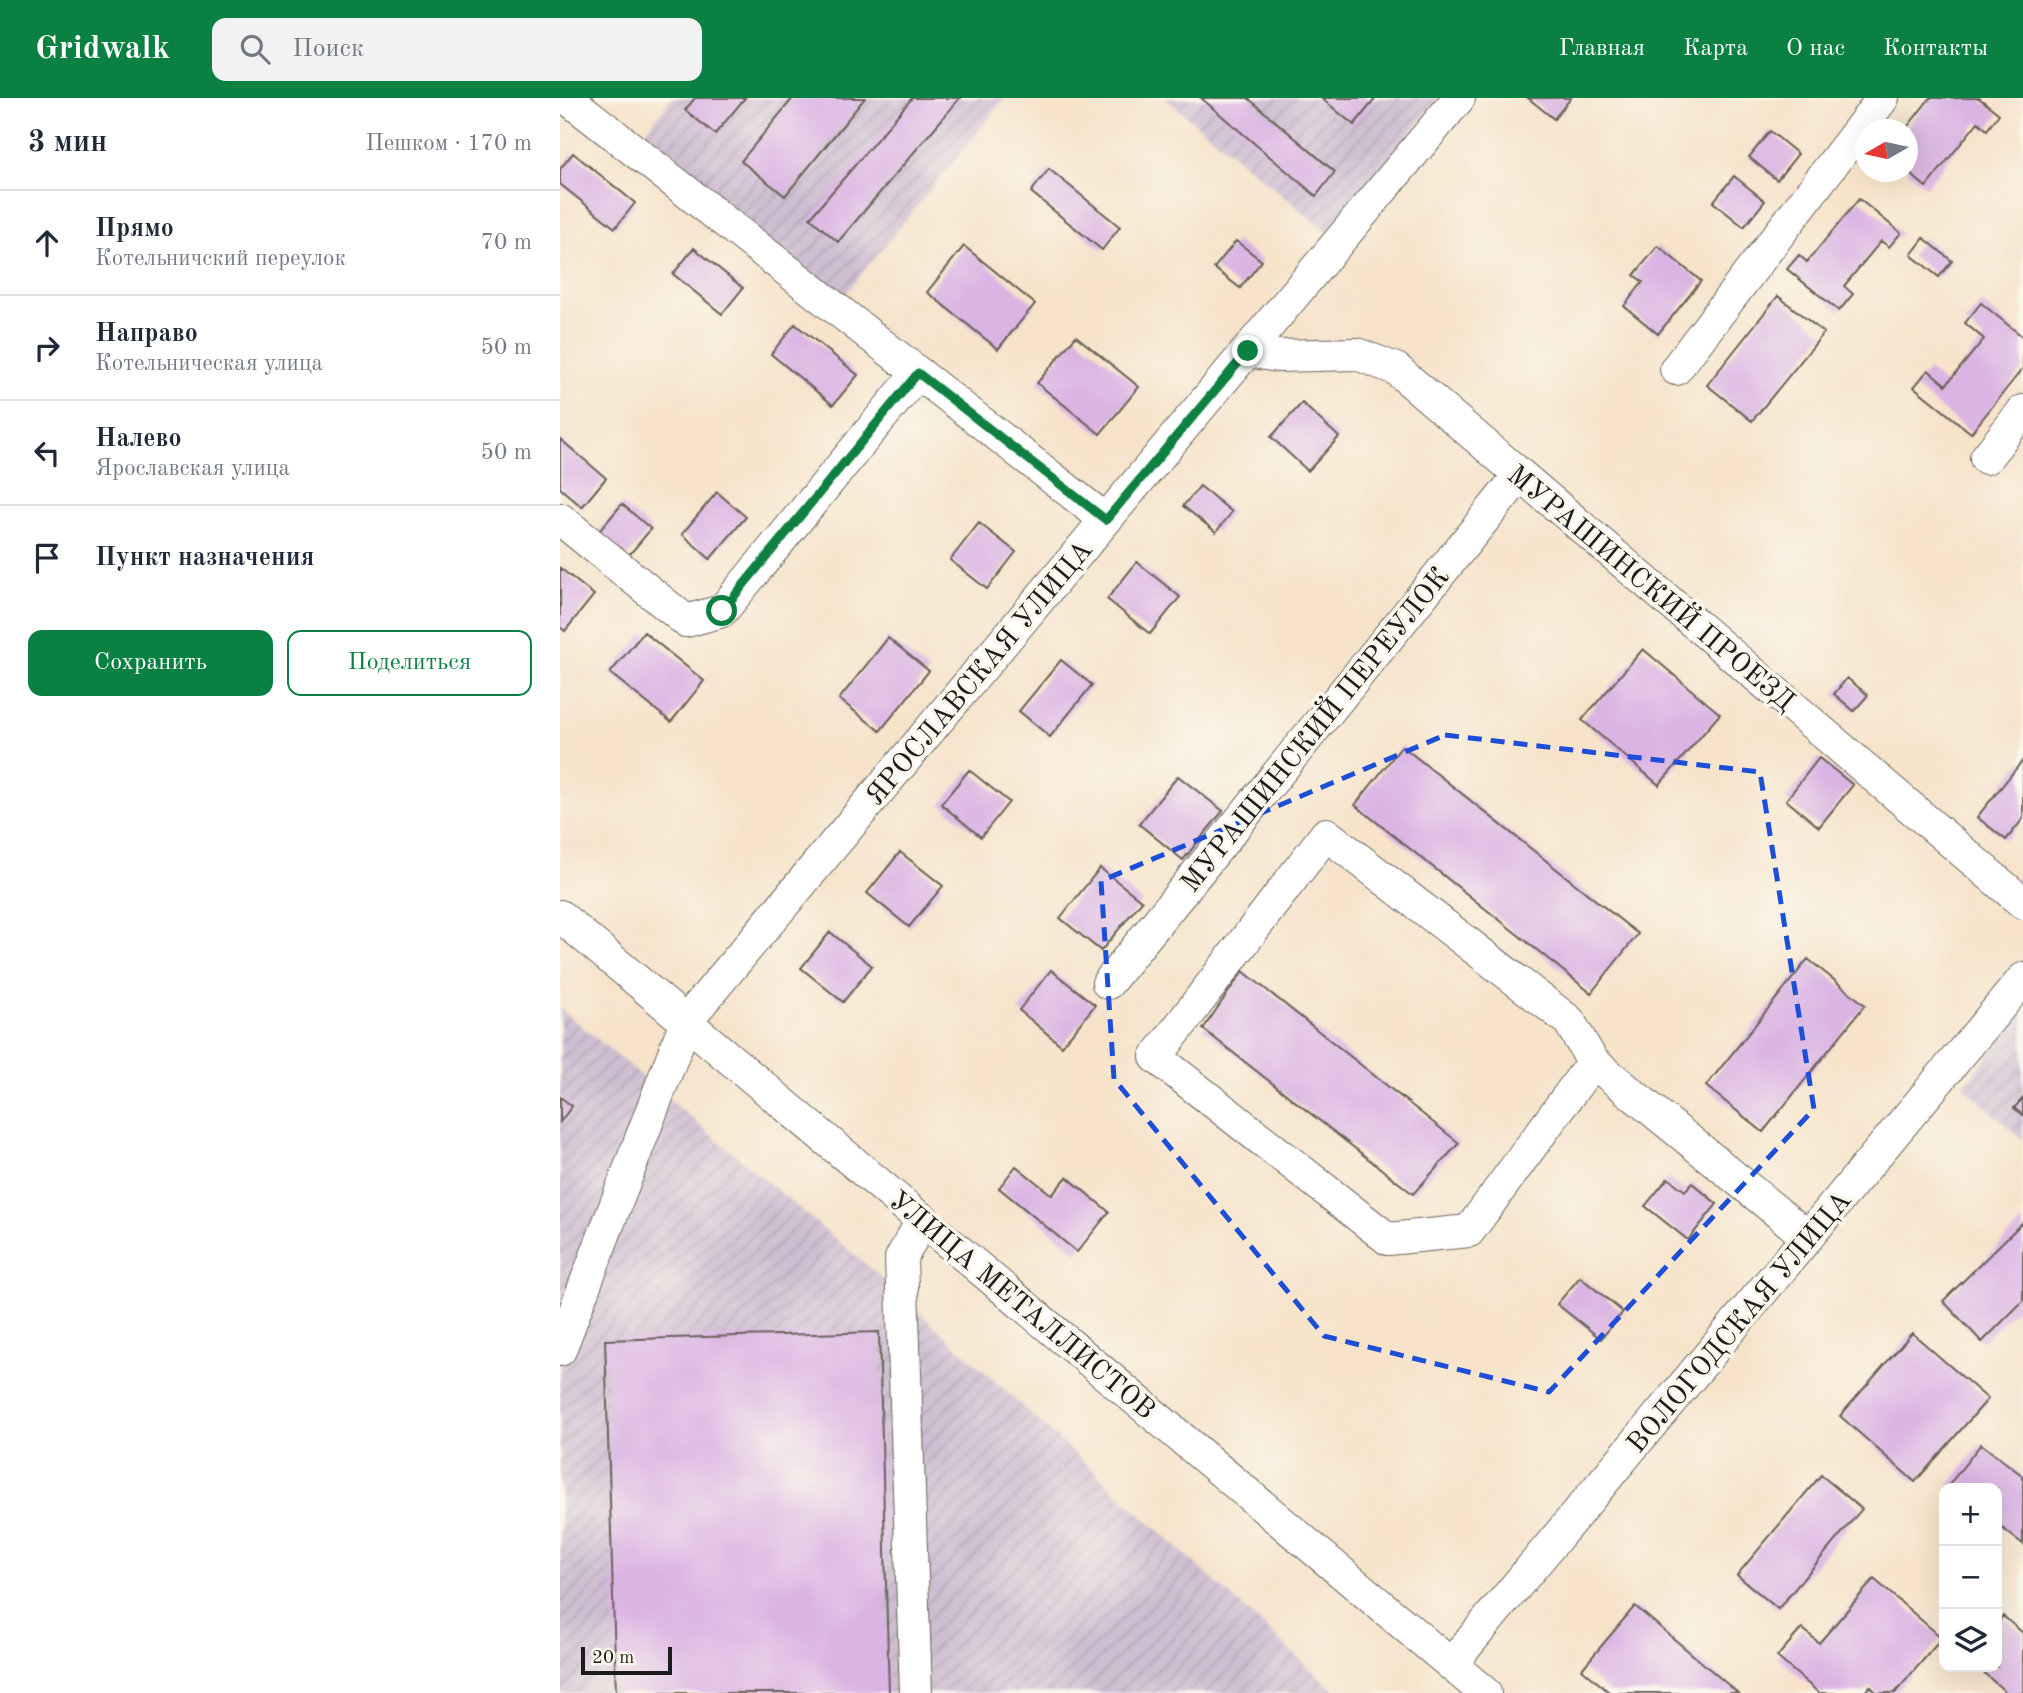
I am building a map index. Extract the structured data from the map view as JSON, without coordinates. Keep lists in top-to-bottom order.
{
  "streets": {
    "street": [
      "МУРАШИНСКИЙ ПРОЕЗД",
      "ЯРОСЛАВСКАЯ УЛИЦА",
      "МУРАШИНСКИЙ ПЕРЕУЛОК",
      "УЛИЦА МЕТАЛЛИСТОВ",
      "ВОЛОГОДСКАЯ УЛИЦА"
    ]
  },
  "crossings": [
    ["МУРАШИНСКИЙ ПРОЕЗД", "ЯРОСЛАВСКАЯ УЛИЦА"],
    ["МУРАШИНСКИЙ ПРОЕЗД", "МУРАШИНСКИЙ ПЕРЕУЛОК"],
    ["ЯРОСЛАВСКАЯ УЛИЦА", "УЛИЦА МЕТАЛЛИСТОВ"],
    ["УЛИЦА МЕТАЛЛИСТОВ", "ВОЛОГОДСКАЯ УЛИЦА"]
  ],
  "scale_bar": "20 m",
  "north": "left",
  "page": {
    "header": "Gridwalk",
    "search": "Поиск",
    "nav": [
      "Главная",
      "Карта",
      "О нас",
      "Контакты"
    ],
    "heading": ["3 мин", "Пешком · 170 m"],
    "list": [
      ["Прямо", "Котельничский переулок", "70 m"],
      ["Направо", "Котельническая улица", "50 m"],
      ["Налево", "Ярославская улица", "50 m"],
      "Пункт назначения"
    ],
    "buttons": ["Сохранить", "Поделиться"],
    "map_buttons": ["+", "−"],
    "scale": "20 m"
  }
}
